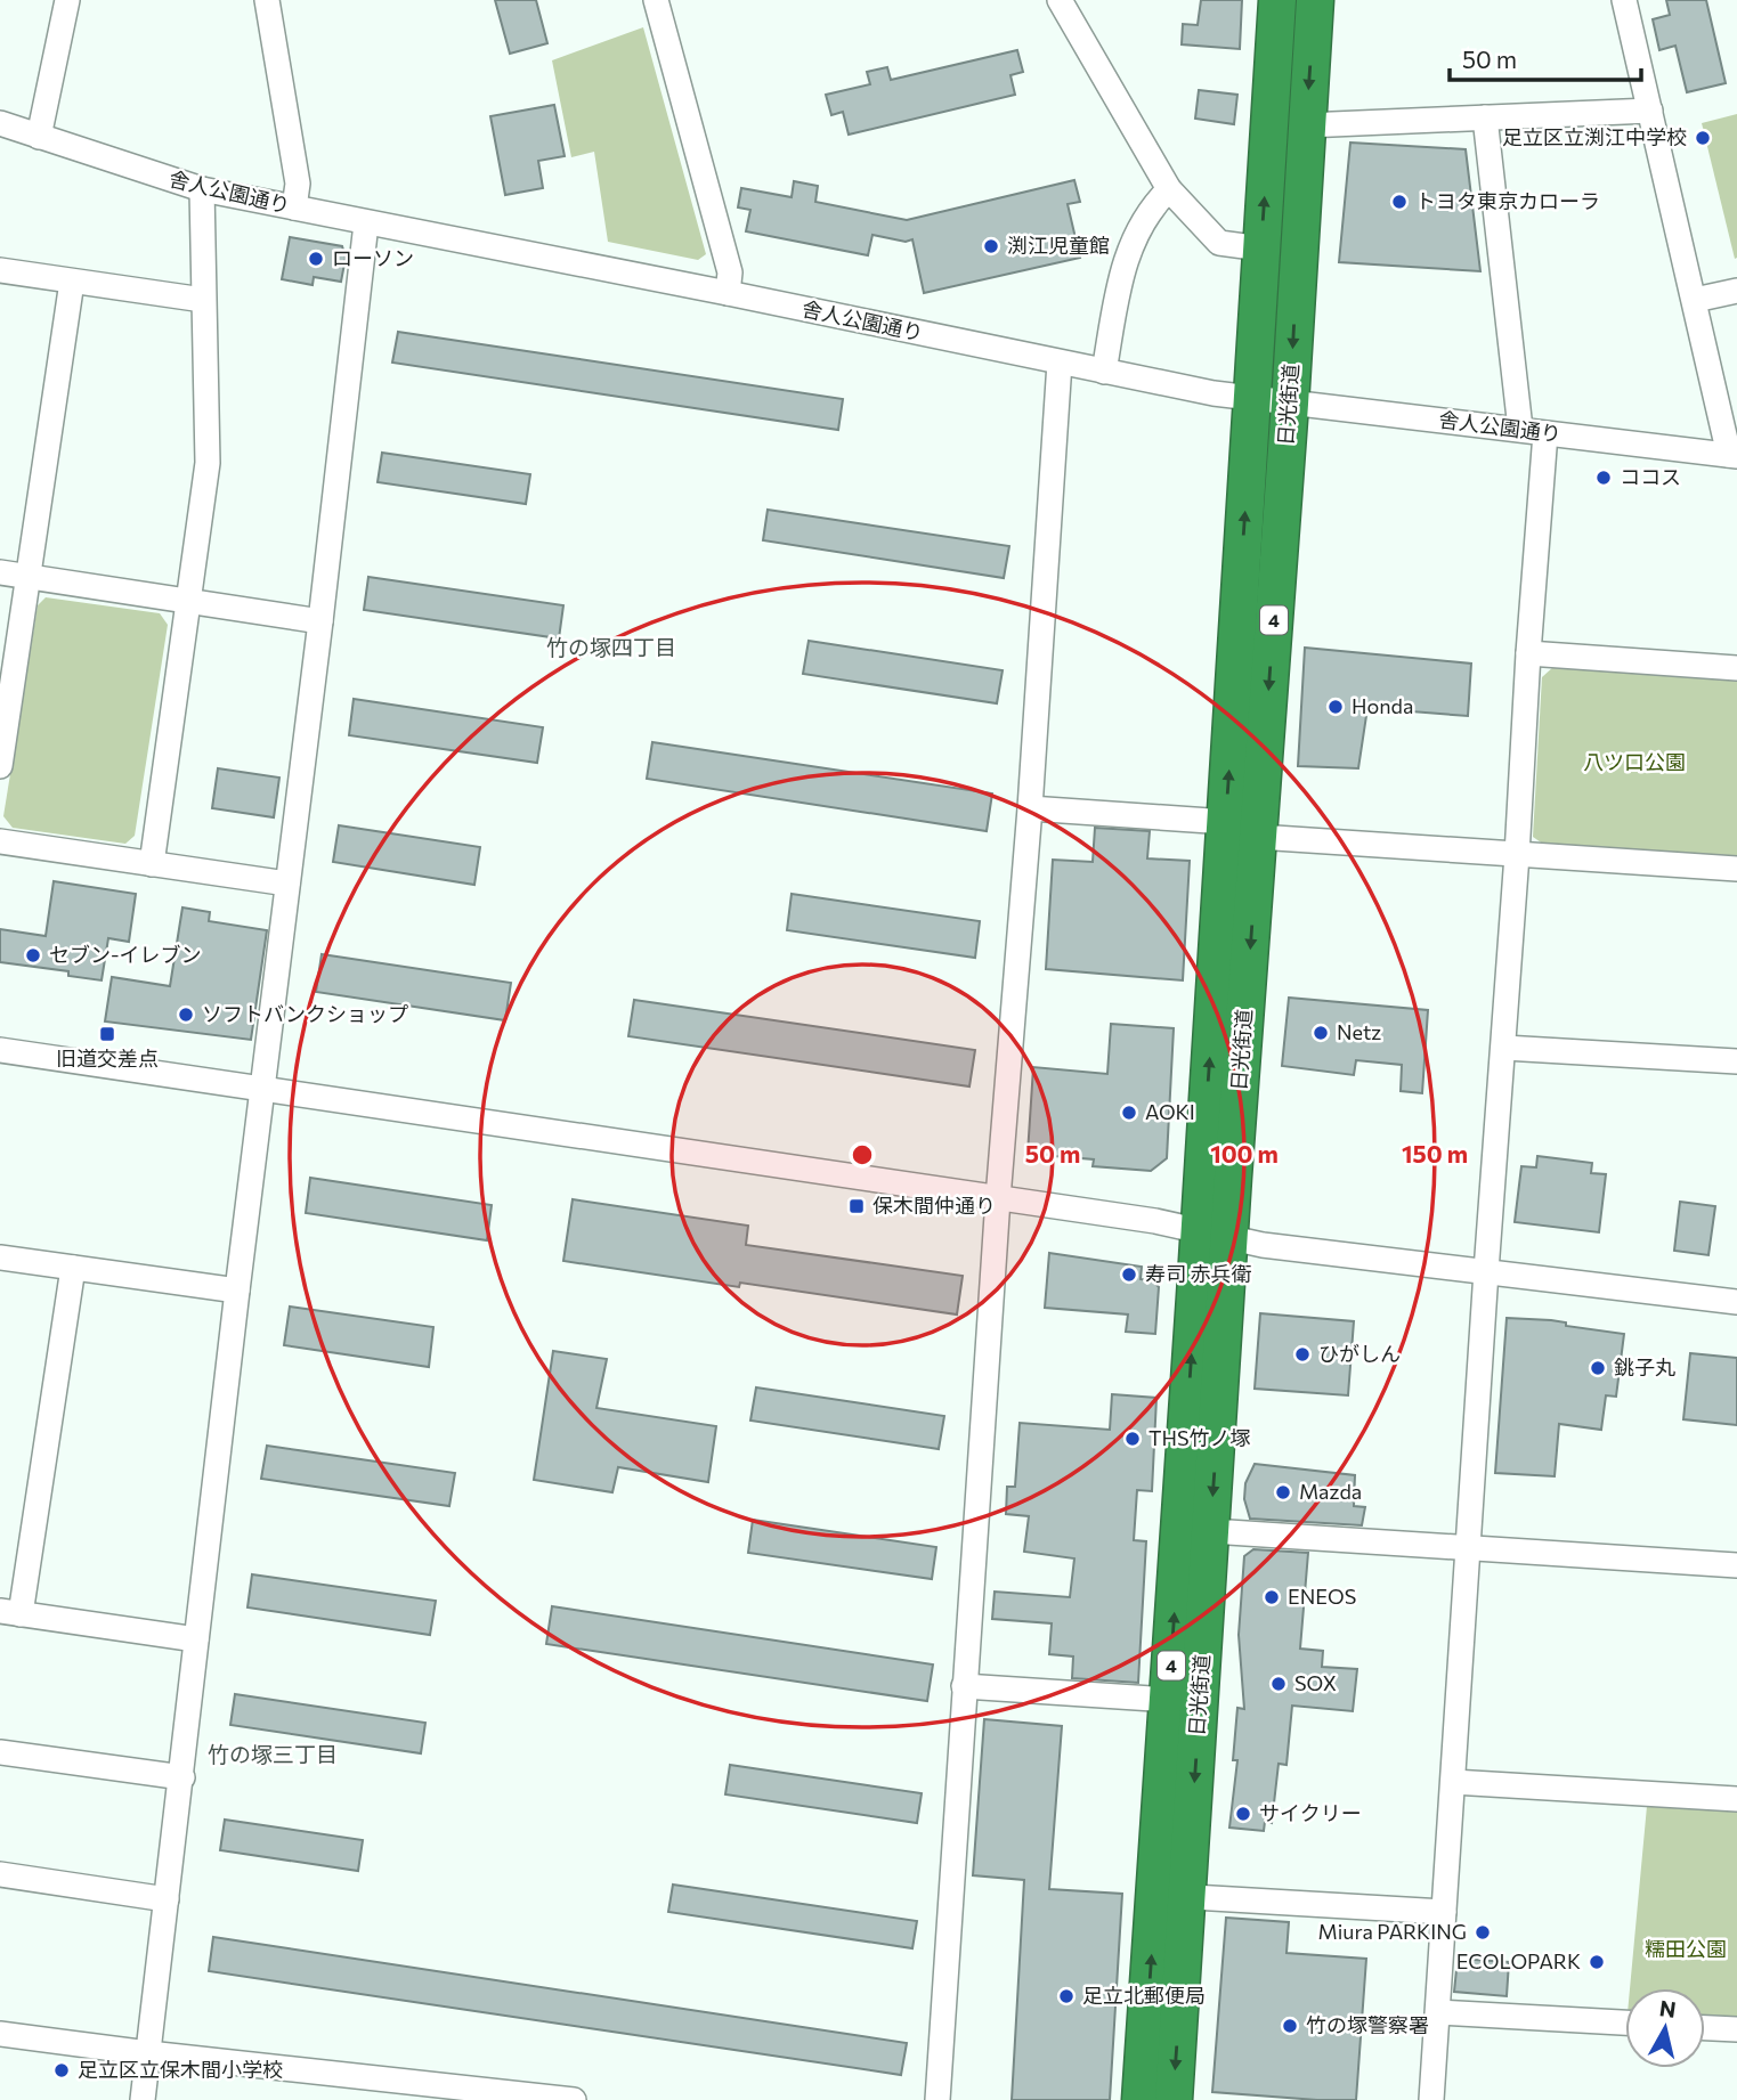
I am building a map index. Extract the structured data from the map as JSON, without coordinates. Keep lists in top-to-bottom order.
{
  "streets": {
    "highway": ["日光街道", "4"],
    "street": ["舎人公園通り"]
  },
  "crossings": [
    ["舎人公園通り", "日光街道"]
  ],
  "districts": ["竹の塚四丁目", "竹の塚三丁目"],
  "parks": ["八ツ口公園", "糯田公園"],
  "places": {
    "other": [
      "足立区立渕江中学校",
      "トヨタ東京カローラ",
      "渕江児童館",
      "ローソン",
      "ココス",
      "Honda",
      "セブン-イレブン",
      "ソフトバンクショップ",
      "Netz",
      "AOKI",
      "寿司 赤兵衛",
      "ひがしん",
      "銚子丸",
      "THS竹ノ塚",
      "Mazda",
      "ENEOS",
      "SOX",
      "サイクリー",
      "Miura PARKING",
      "ECOLOPARK",
      "足立北郵便局",
      "竹の塚警察署",
      "足立区立保木間小学校"
    ],
    "transit": ["旧道交差点", "保木間仲通り"]
  },
  "scale_bar": "50 m",
  "north": "top",
  "rings": ["50 m", "100 m", "150 m"]
}
